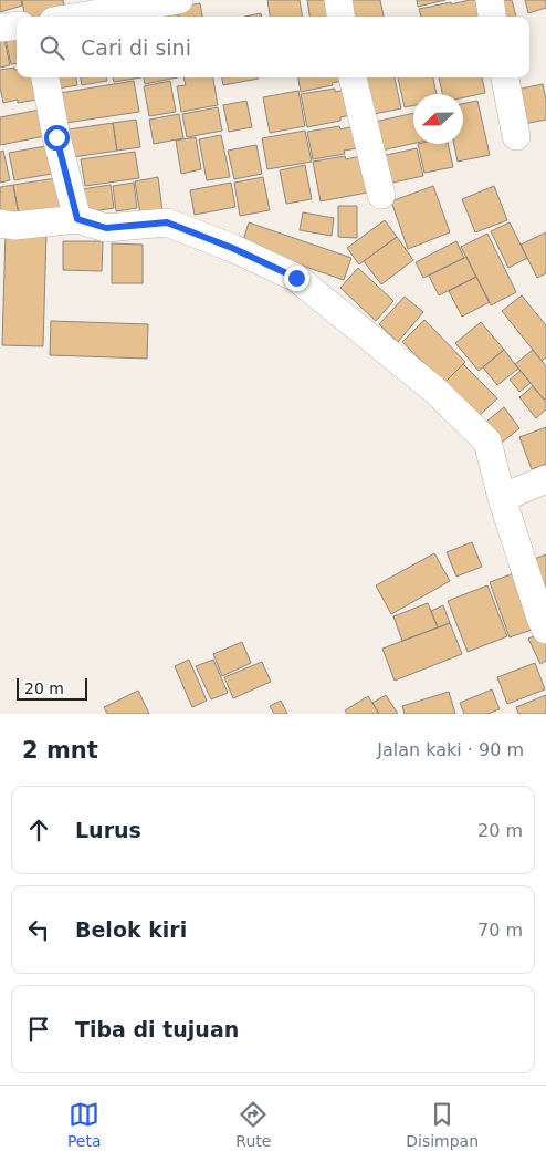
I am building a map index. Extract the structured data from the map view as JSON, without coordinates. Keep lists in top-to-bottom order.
{
  "scale_bar": "20 m",
  "north": "left",
  "page": {
    "search": "Cari di sini",
    "scale": "20 m",
    "heading": ["2 mnt", "Jalan kaki · 90 m"],
    "list": [
      ["Lurus", "20 m"],
      ["Belok kiri", "70 m"],
      "Tiba di tujuan"
    ],
    "nav": ["Peta", "Rute", "Disimpan"]
  }
}
